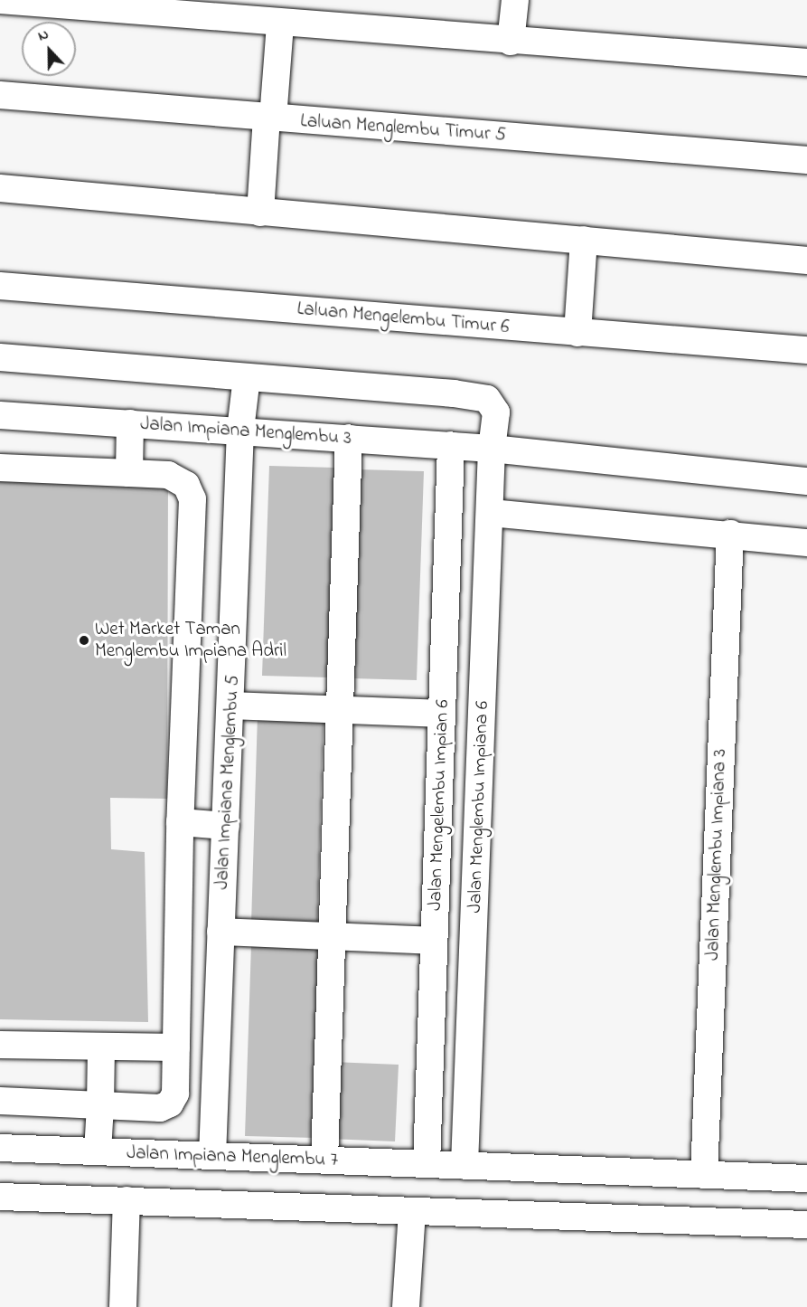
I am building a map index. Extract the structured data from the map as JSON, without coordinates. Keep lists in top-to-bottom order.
{
  "streets": {
    "street": [
      "Laluan Menglembu Timur 5",
      "Laluan Mengelembu Timur 6",
      "Jalan Impiana Menglembu 3",
      "Jalan Impiana Menglembu 5",
      "Jalan Mengelembu Impian 6",
      "Jalan Menglembu Impiana 6",
      "Jalan Menglembu Impiana 3",
      "Jalan Impiana Menglembu 7"
    ]
  },
  "crossings": [
    ["Jalan Impiana Menglembu 3", "Jalan Impiana Menglembu 5"],
    ["Jalan Impiana Menglembu 3", "Jalan Mengelembu Impian 6"],
    ["Jalan Impiana Menglembu 3", "Jalan Menglembu Impiana 6"],
    ["Jalan Impiana Menglembu 5", "Jalan Menglembu Impiana 6"],
    ["Jalan Impiana Menglembu 5", "Jalan Impiana Menglembu 7"],
    ["Jalan Mengelembu Impian 6", "Jalan Impiana Menglembu 7"],
    ["Jalan Menglembu Impiana 6", "Jalan Impiana Menglembu 7"]
  ],
  "places": ["Wet Market Taman Menglembu Impiana Adril"],
  "north": "top"
}
